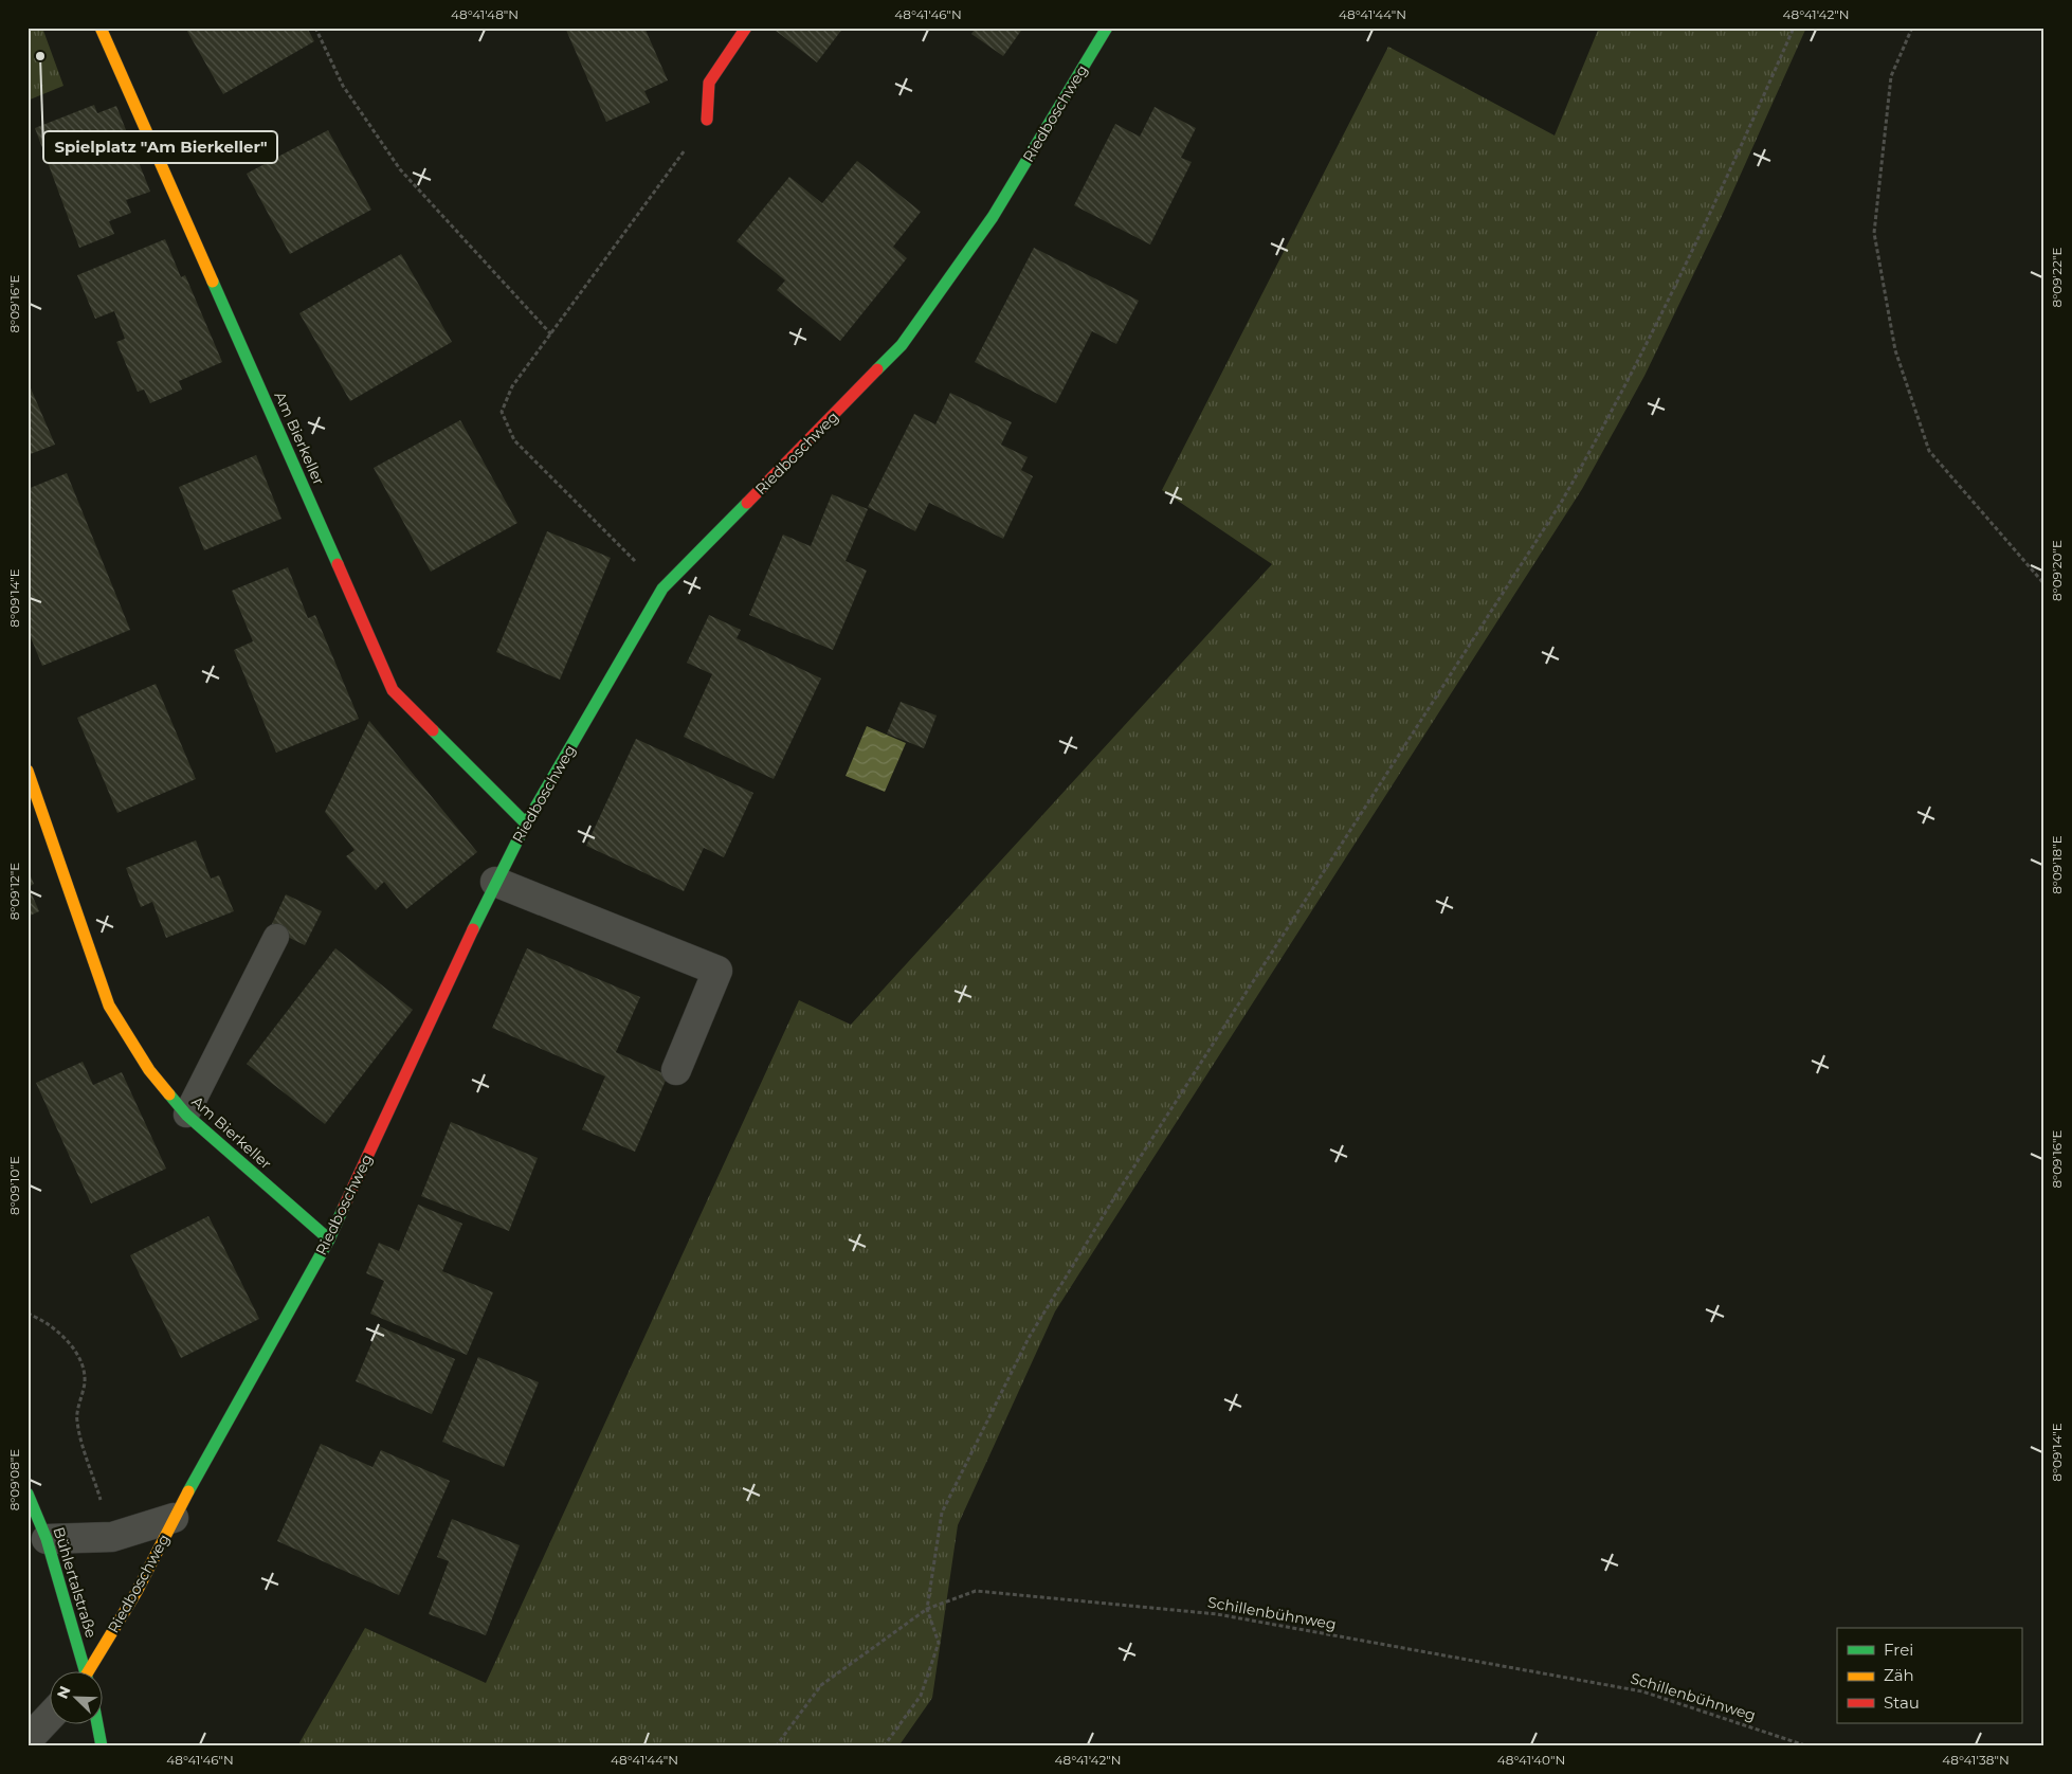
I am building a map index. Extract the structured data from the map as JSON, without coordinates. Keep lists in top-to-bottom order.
{
  "streets": {
    "street": ["Riedboschweg", "Am Bierkeller", "Bühlertalstraße"],
    "path": ["Schillenbühnweg"]
  },
  "crossings": [
    ["Riedboschweg", "Am Bierkeller"],
    ["Riedboschweg", "Bühlertalstraße"]
  ],
  "places": ["Spielplatz \"Am Bierkeller\""],
  "legend": ["Frei", "Zäh", "Stau"],
  "north": "top left",
  "coordinates": [
    "48°41'48\"N",
    "48°41'46\"N",
    "48°41'44\"N",
    "48°41'42\"N",
    "8°09'22\"E",
    "8°09'16\"E",
    "8°09'20\"E",
    "8°09'14\"E",
    "8°09'18\"E",
    "8°09'12\"E",
    "8°09'10\"E",
    "8°09'08\"E",
    "48°41'40\"N",
    "48°41'38\"N"
  ]
}
